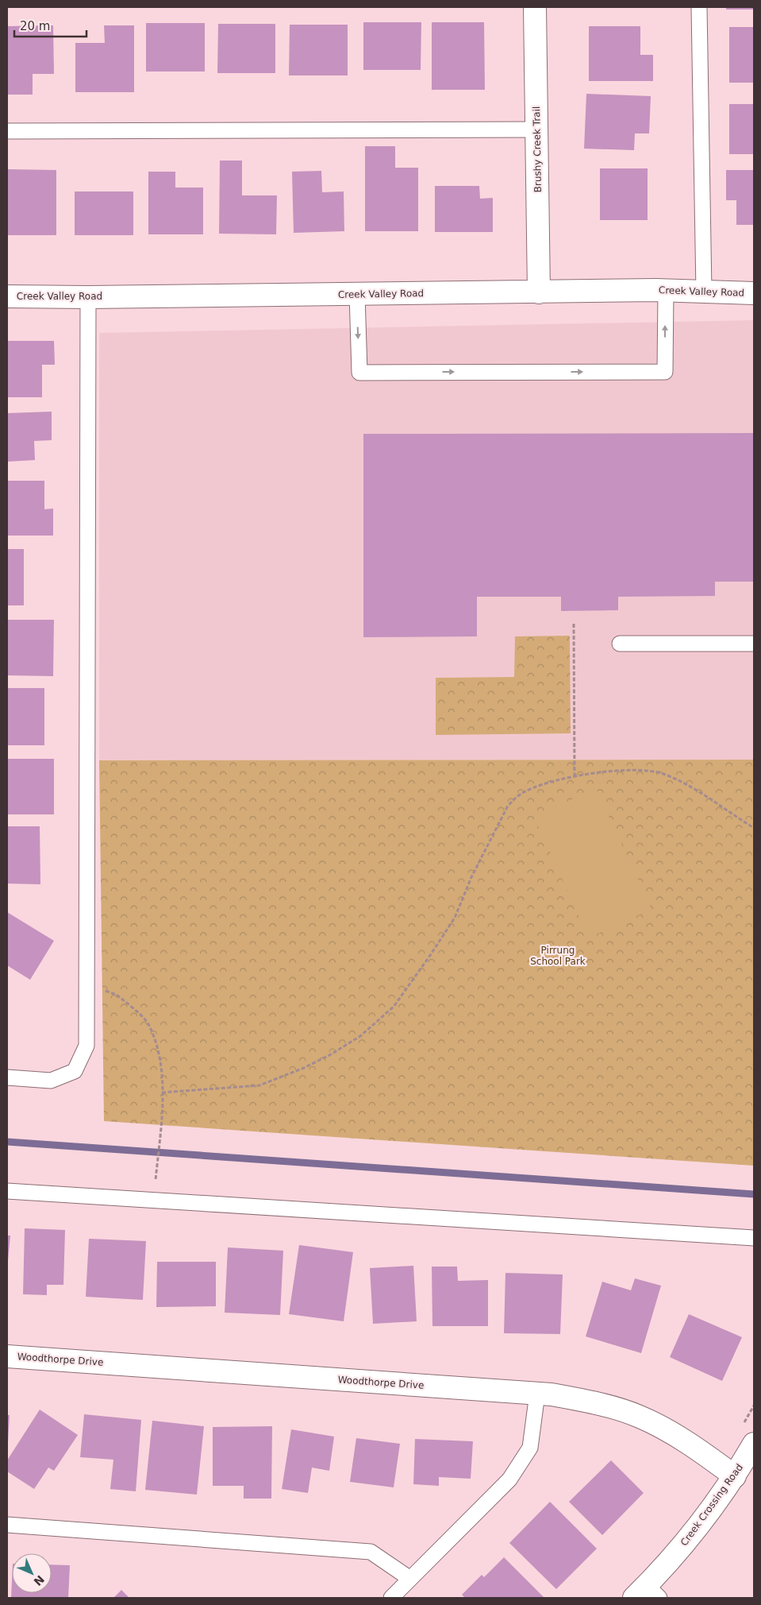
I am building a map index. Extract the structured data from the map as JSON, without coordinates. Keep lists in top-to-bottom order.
{
  "streets": {
    "street": [
      "Brushy Creek Trail",
      "Creek Valley Road",
      "Woodthorpe Drive",
      "Creek Crossing Road"
    ]
  },
  "crossings": [
    ["Brushy Creek Trail", "Creek Valley Road"],
    ["Woodthorpe Drive", "Creek Crossing Road"]
  ],
  "parks": ["Pirrung School Park"],
  "scale_bar": "20 m",
  "north": "bottom right"
}
